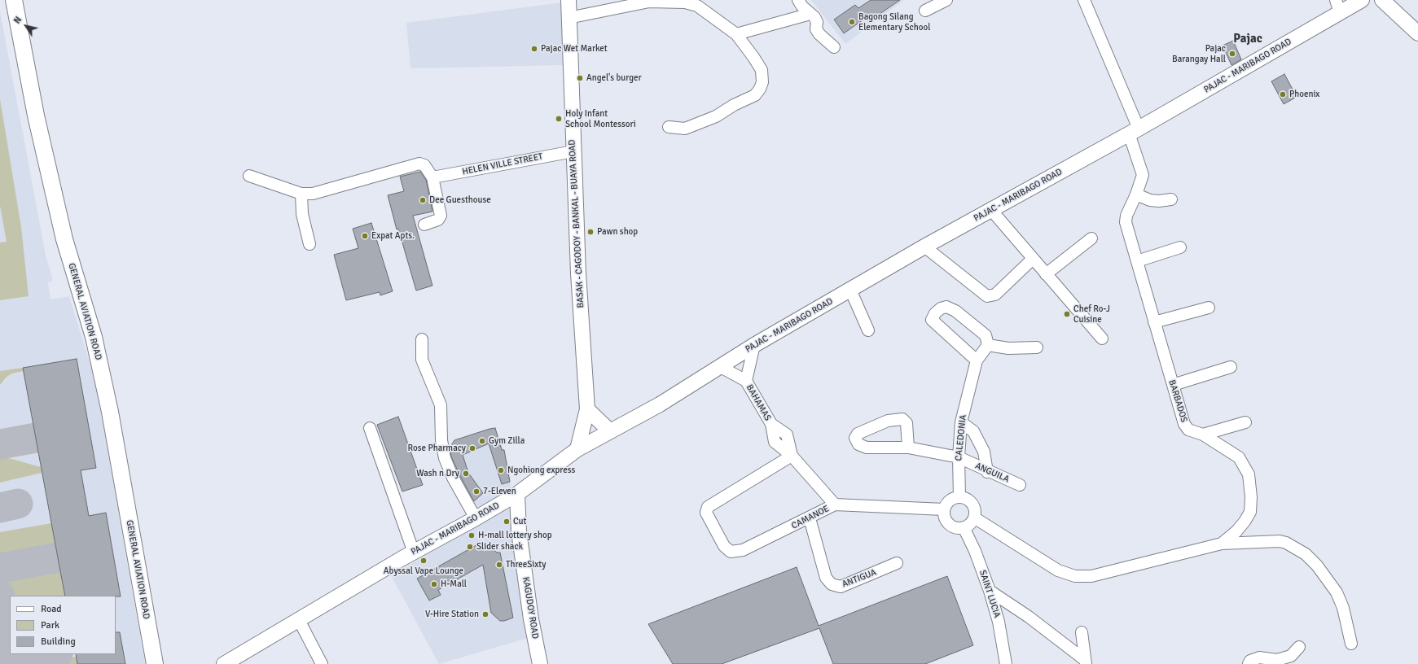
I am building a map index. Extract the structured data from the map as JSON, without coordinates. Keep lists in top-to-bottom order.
{
  "streets": {
    "main road": ["GENERAL AVIATION ROAD"],
    "street": [
      "PAJAC - MARIBAGO ROAD",
      "HELEN VILLE STREET",
      "BASAK - CAGODOY - BANKAL - BUAYA ROAD",
      "BARBADOS",
      "BAHAMAS",
      "CALEDONIA",
      "ANGUILA",
      "CAMANOE",
      "ANTIGUA",
      "SAINT LUCIA",
      "KAGUDOY ROAD"
    ]
  },
  "crossings": [
    ["PAJAC - MARIBAGO ROAD", "BASAK - CAGODOY - BANKAL - BUAYA ROAD"],
    ["PAJAC - MARIBAGO ROAD", "BARBADOS"],
    ["PAJAC - MARIBAGO ROAD", "BAHAMAS"],
    ["PAJAC - MARIBAGO ROAD", "KAGUDOY ROAD"],
    ["HELEN VILLE STREET", "BASAK - CAGODOY - BANKAL - BUAYA ROAD"],
    ["BARBADOS", "CALEDONIA"],
    ["BARBADOS", "SAINT LUCIA"],
    ["BAHAMAS", "CAMANOE"],
    ["CALEDONIA", "ANGUILA"],
    ["CALEDONIA", "SAINT LUCIA"],
    ["CAMANOE", "ANTIGUA"]
  ],
  "districts": ["Pajac"],
  "places": [
    "Bagong Silang Elementary School",
    "Pajac Wet Market",
    "Pajac Barangay Hall",
    "Angel's burger",
    "Phoenix",
    "Holy Infant School Montessori",
    "Dee Guesthouse",
    "Pawn shop",
    "Expat Apts.",
    "Chef Ro-J Cuisine",
    "Gym Zilla",
    "Rose Pharmacy",
    "Ngohiong express",
    "Wash n Dry",
    "7-Eleven",
    "Cut",
    "H-mall lottery shop",
    "Slider shack",
    "Abyssal Vape Lounge",
    "ThreeSixty",
    "H-Mall",
    "V-Hire Station"
  ],
  "legend": ["Road", "Park", "Building"],
  "north": "top left"
}
